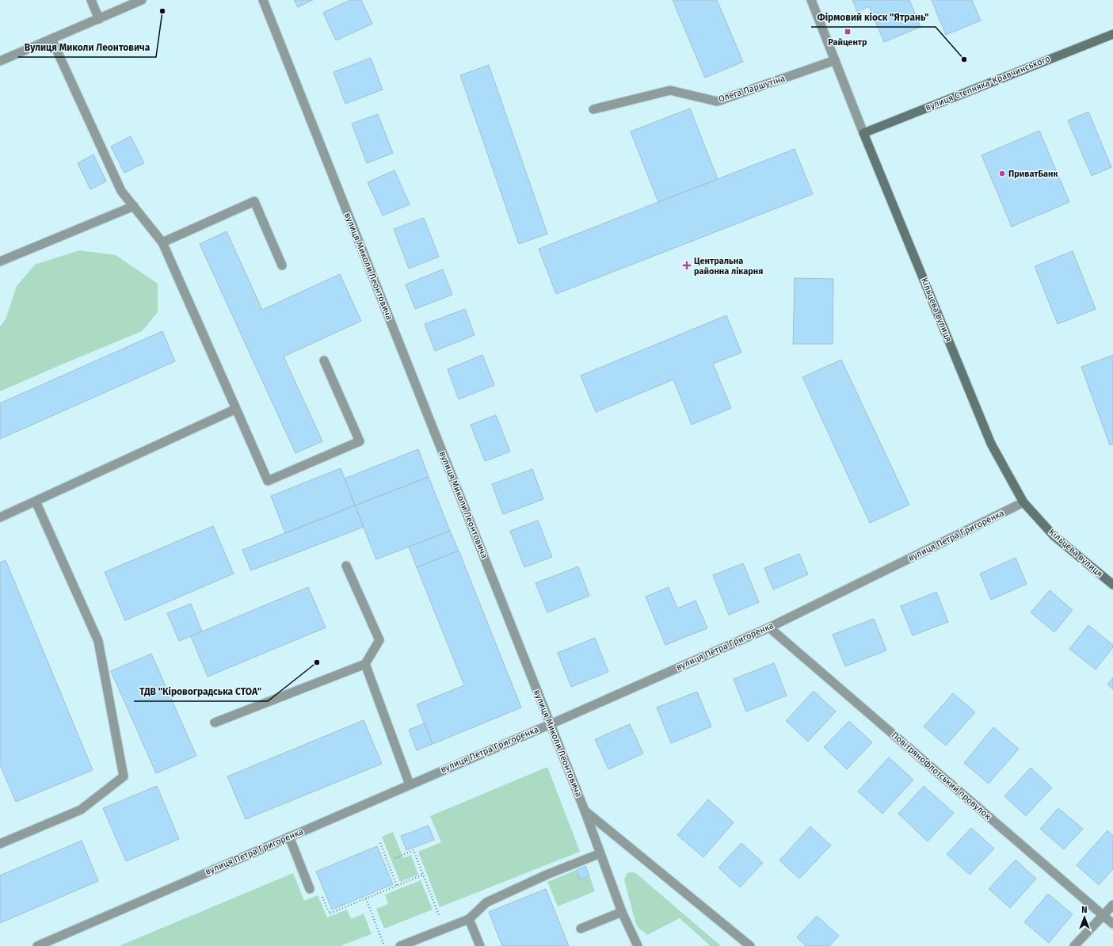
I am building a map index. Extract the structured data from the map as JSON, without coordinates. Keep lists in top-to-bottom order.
{
  "streets": {
    "main road": ["вулиця Степняка-Кравчинського", "Кільцева вулиця"],
    "street": [
      "Олега Паршутіна",
      "вулиця Миколи Леонтовича",
      "вулиця Петра Григоренка",
      "Повітрянофлотський провулок"
    ]
  },
  "crossings": [
    ["вулиця Степняка-Кравчинського", "Кільцева вулиця"],
    ["Олега Паршутіна", "Кільцева вулиця"],
    ["вулиця Миколи Леонтовича", "вулиця Петра Григоренка"],
    ["Кільцева вулиця", "вулиця Петра Григоренка"],
    ["вулиця Петра Григоренка", "Повітрянофлотський провулок"]
  ],
  "places": {
    "other": [
      "Вулиця Миколи Леонтовича",
      "Фірмовий кіоск \"Ятрань\"",
      "ПриватБанк",
      "ТДВ \"Кіровоградська СТОА\""
    ],
    "transit": ["Райцентр"],
    "health": ["Центральна районна лікарня"]
  },
  "north": "top"
}
